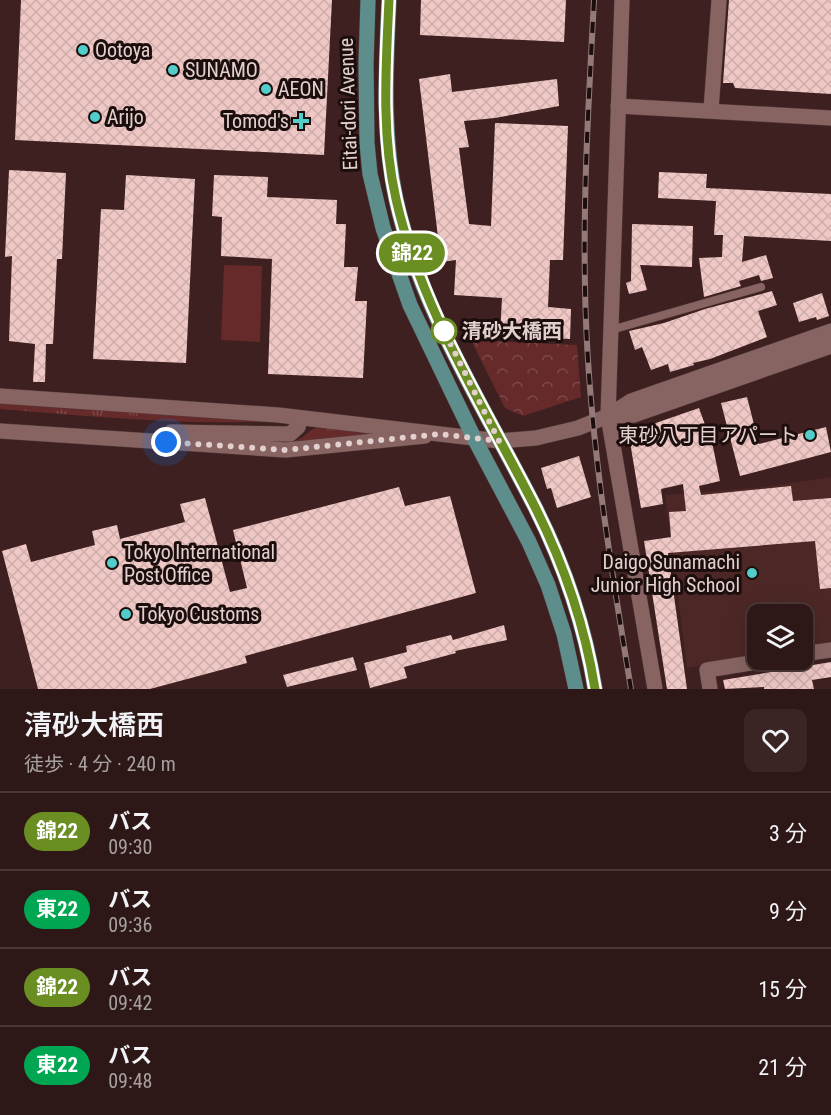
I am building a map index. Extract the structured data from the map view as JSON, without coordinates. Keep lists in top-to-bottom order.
{
  "streets": {
    "main road": ["Eitai-dori Avenue"]
  },
  "places": {
    "other": [
      "Ootoya",
      "SUNAMO",
      "AEON",
      "Arijo",
      "清砂大橋西",
      "東砂八丁目アパート",
      "Tokyo International Post Office",
      "Daigo Sunamachi Junior High School",
      "Tokyo Customs"
    ],
    "health": ["Tomod's"]
  },
  "lines": ["bus line 錦22"],
  "page": {
    "on_map": "錦22",
    "heading": ["清砂大橋西", "徒歩 · 4 分 · 240 m"],
    "list": [
      {
        "mark": "錦22",
        "name": "バス",
        "note": "09:30",
        "value": "3 分"
      },
      {
        "mark": "東22",
        "name": "バス",
        "note": "09:36",
        "value": "9 分"
      },
      {
        "mark": "錦22",
        "name": "バス",
        "note": "09:42",
        "value": "15 分"
      },
      {
        "mark": "東22",
        "name": "バス",
        "note": "09:48",
        "value": "21 分"
      }
    ]
  }
}
